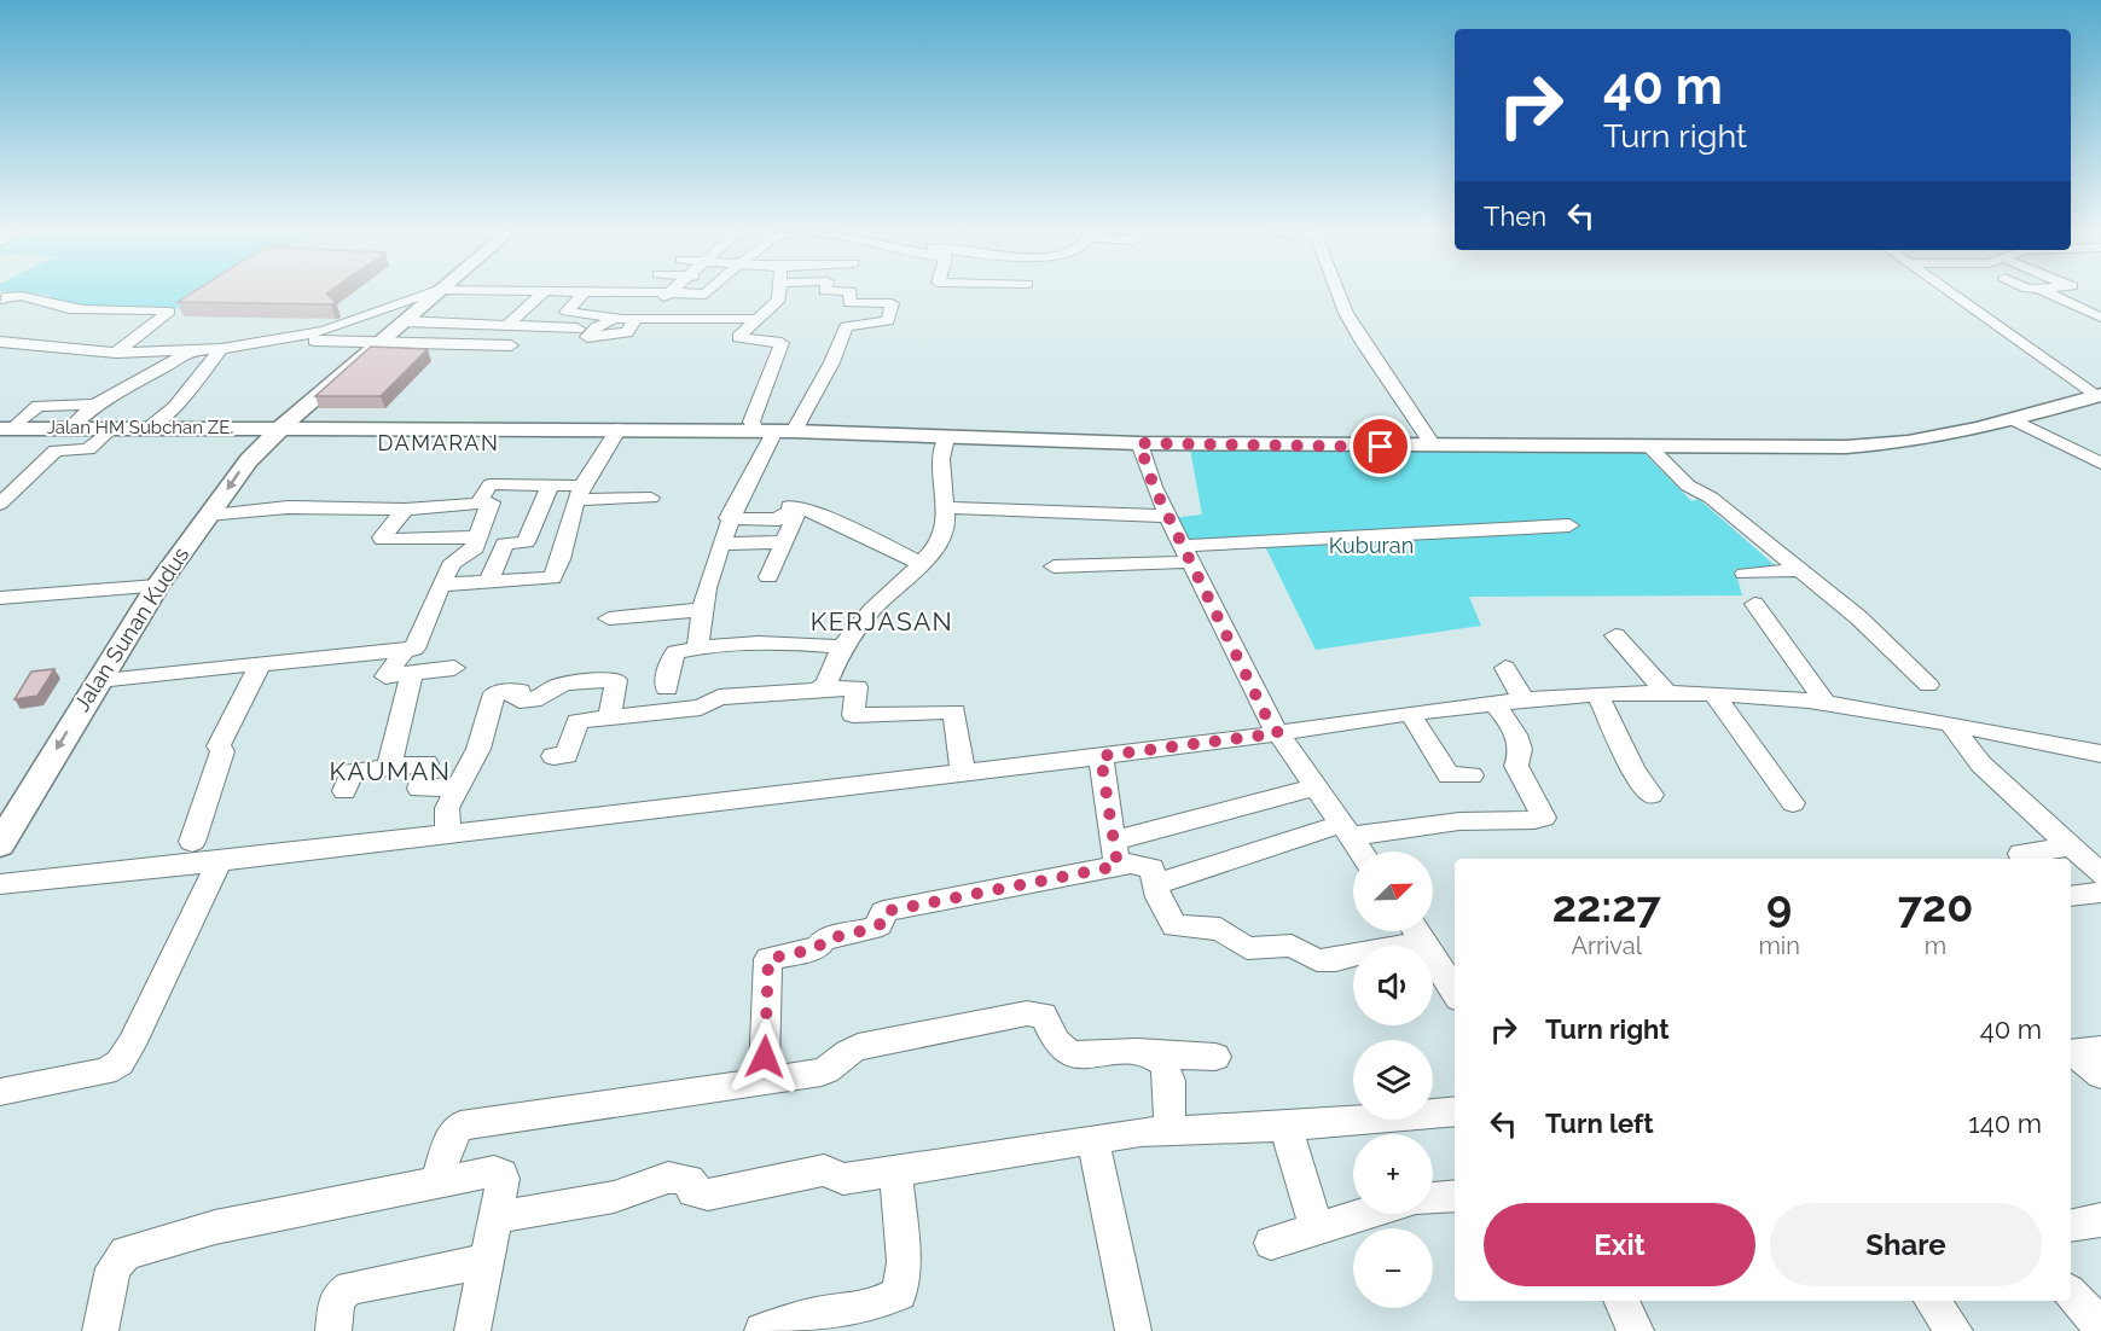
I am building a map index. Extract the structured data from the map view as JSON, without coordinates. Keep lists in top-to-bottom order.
{
  "streets": {
    "main road": ["Jalan HM Subchan ZE.", "Jalan Sunan Kudus"]
  },
  "crossings": [
    ["Jalan HM Subchan ZE.", "Jalan Sunan Kudus"]
  ],
  "one_way": ["Jalan Sunan Kudus"],
  "districts": ["DAMARAN", "KERJASAN", "KAUMAN"],
  "parks": ["Kuburan"],
  "north": "top right",
  "page": {
    "turn": ["40 m", "Turn right"],
    "then": "Then",
    "map_buttons": ["+", "−"],
    "eta": [
      "22:27",
      "Arrival",
      "9",
      "min",
      "720",
      "m"
    ],
    "list": [
      {
        "name": "Turn right",
        "value": "40 m"
      },
      {
        "name": "Turn left",
        "value": "140 m"
      }
    ],
    "buttons": ["Exit", "Share"]
  }
}
